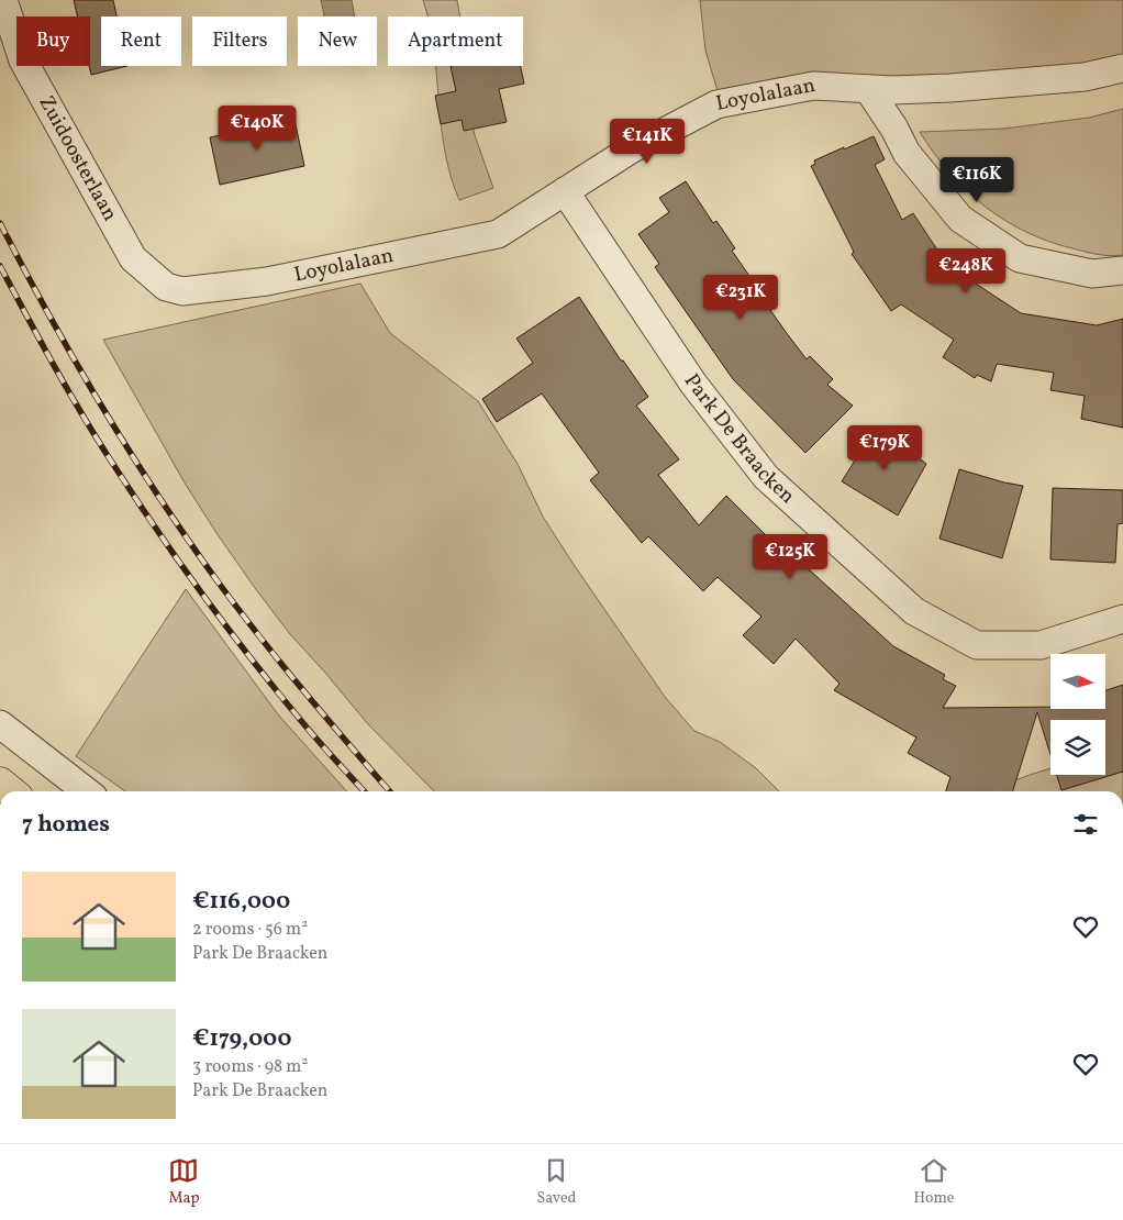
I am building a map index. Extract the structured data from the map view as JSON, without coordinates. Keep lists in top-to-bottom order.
{
  "streets": {
    "street": ["Loyolalaan", "Zuidoosterlaan", "Park De Braacken"]
  },
  "crossings": [
    ["Loyolalaan", "Zuidoosterlaan"],
    ["Loyolalaan", "Park De Braacken"]
  ],
  "north": "right",
  "page": {
    "chip": [
      "Buy",
      "Rent",
      "Filters",
      "New",
      "Apartment"
    ],
    "price": [
      "€140K",
      "€141K",
      "€116K",
      "€248K",
      "€231K",
      "€179K",
      "€125K"
    ],
    "heading": "7 homes",
    "list": [
      {
        "name": "€116,000",
        "note": "2 rooms · 56 m² · Park De Braacken"
      },
      {
        "name": "€179,000",
        "note": "3 rooms · 98 m² · Park De Braacken"
      }
    ],
    "tabs": ["Map", "Saved", "Home"]
  }
}
